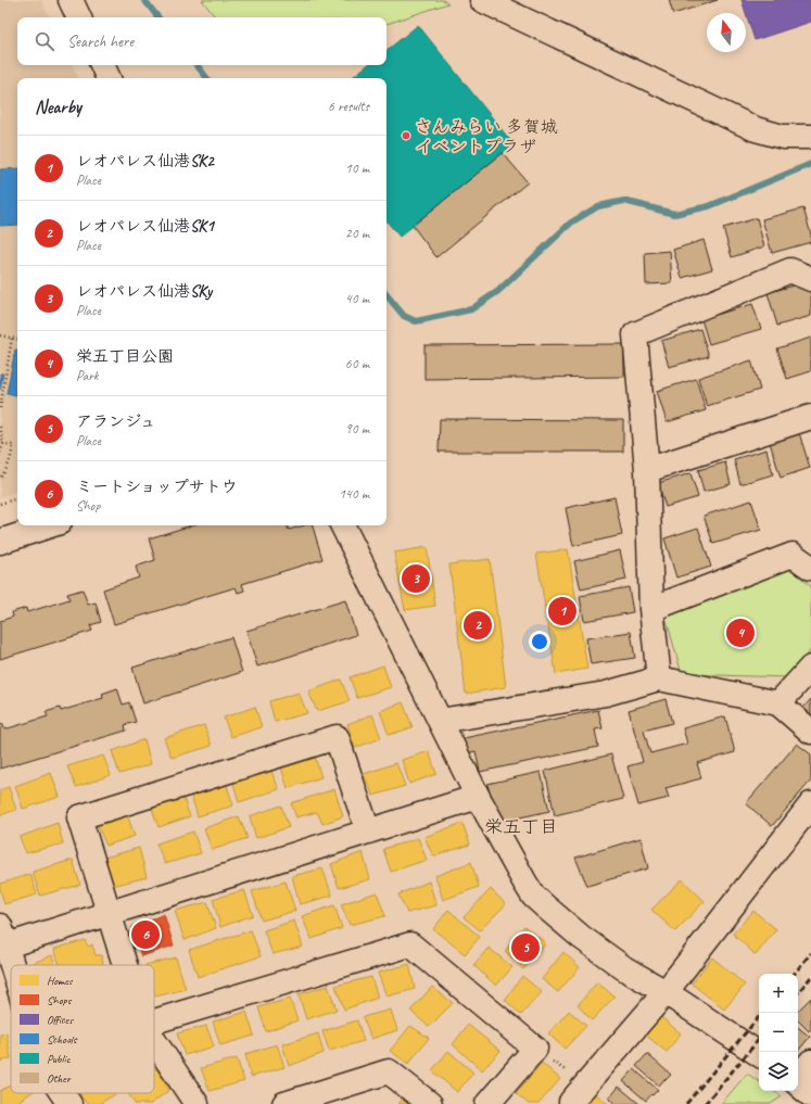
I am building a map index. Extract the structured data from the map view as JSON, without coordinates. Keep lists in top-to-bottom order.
{
  "districts": ["栄五丁目"],
  "places": ["さんみらい 多賀城 イベントプラザ"],
  "legend": [
    "Homes",
    "Shops",
    "Offices",
    "Schools",
    "Public",
    "Other"
  ],
  "north": "top",
  "page": {
    "search": "Search here",
    "heading": ["Nearby", "6 results"],
    "list": [
      {
        "mark": "1",
        "name": "レオパレス仙港SK2",
        "note": "Place",
        "value": "10 m"
      },
      {
        "mark": "2",
        "name": "レオパレス仙港SK1",
        "note": "Place",
        "value": "20 m"
      },
      {
        "mark": "3",
        "name": "レオパレス仙港SKy",
        "note": "Place",
        "value": "40 m"
      },
      {
        "mark": "4",
        "name": "栄五丁目公園",
        "note": "Park",
        "value": "60 m"
      },
      {
        "mark": "5",
        "name": "アランジュ",
        "note": "Place",
        "value": "90 m"
      },
      {
        "mark": "6",
        "name": "ミートショップサトウ",
        "note": "Shop",
        "value": "140 m"
      }
    ],
    "pins": [
      "3",
      "1",
      "2",
      "4",
      "6",
      "5"
    ],
    "map_buttons": ["+", "−"]
  }
}
